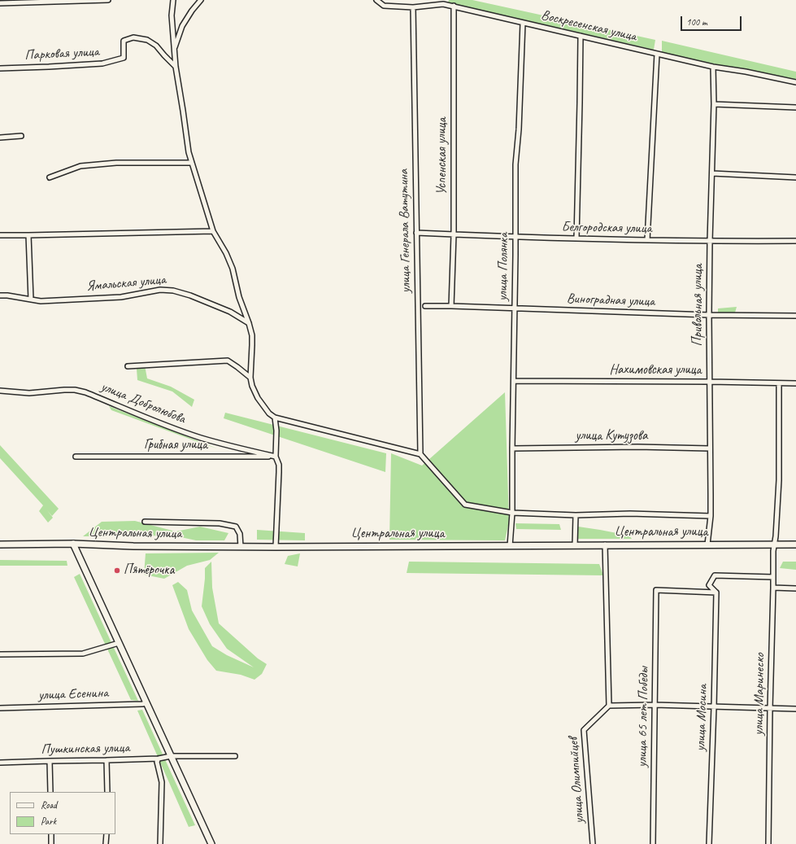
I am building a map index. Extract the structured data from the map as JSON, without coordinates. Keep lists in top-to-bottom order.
{
  "streets": {
    "main road": ["Центральная улица"],
    "street": [
      "Воскресенская улица",
      "Парковая улица",
      "Успенская улица",
      "Белгородская улица",
      "улица Генерала Ватутина",
      "улица Полянка",
      "Ямальская улица",
      "Виноградная улица",
      "Привольная улица",
      "Нахимовская улица",
      "улица Добролюбова",
      "улица Кутузова",
      "Грибная улица",
      "улица Есенина",
      "улица Маринеско",
      "улица 65 лет Победы",
      "улица Мосина",
      "Пушкинская улица",
      "улица Олимпийцев"
    ]
  },
  "crossings": [
    ["Воскресенская улица", "Успенская улица"],
    ["Воскресенская улица", "улица Генерала Ватутина"],
    ["Воскресенская улица", "улица Полянка"],
    ["Воскресенская улица", "Привольная улица"],
    ["Успенская улица", "Белгородская улица"],
    ["Успенская улица", "Виноградная улица"],
    ["Белгородская улица", "улица Генерала Ватутина"],
    ["Белгородская улица", "улица Полянка"],
    ["Белгородская улица", "Привольная улица"],
    ["улица Генерала Ватутина", "Центральная улица"],
    ["улица Полянка", "Виноградная улица"],
    ["улица Полянка", "Нахимовская улица"],
    ["улица Полянка", "улица Кутузова"],
    ["улица Полянка", "Центральная улица"],
    ["Виноградная улица", "Привольная улица"],
    ["Привольная улица", "Нахимовская улица"],
    ["Привольная улица", "улица Кутузова"],
    ["Привольная улица", "Центральная улица"],
    ["улица Добролюбова", "Грибная улица"],
    ["Центральная улица", "улица Маринеско"],
    ["улица 65 лет Победы", "улица Мосина"]
  ],
  "places": ["Пятёрочка"],
  "legend": ["Road", "Park"],
  "scale_bar": "100 m"
}
